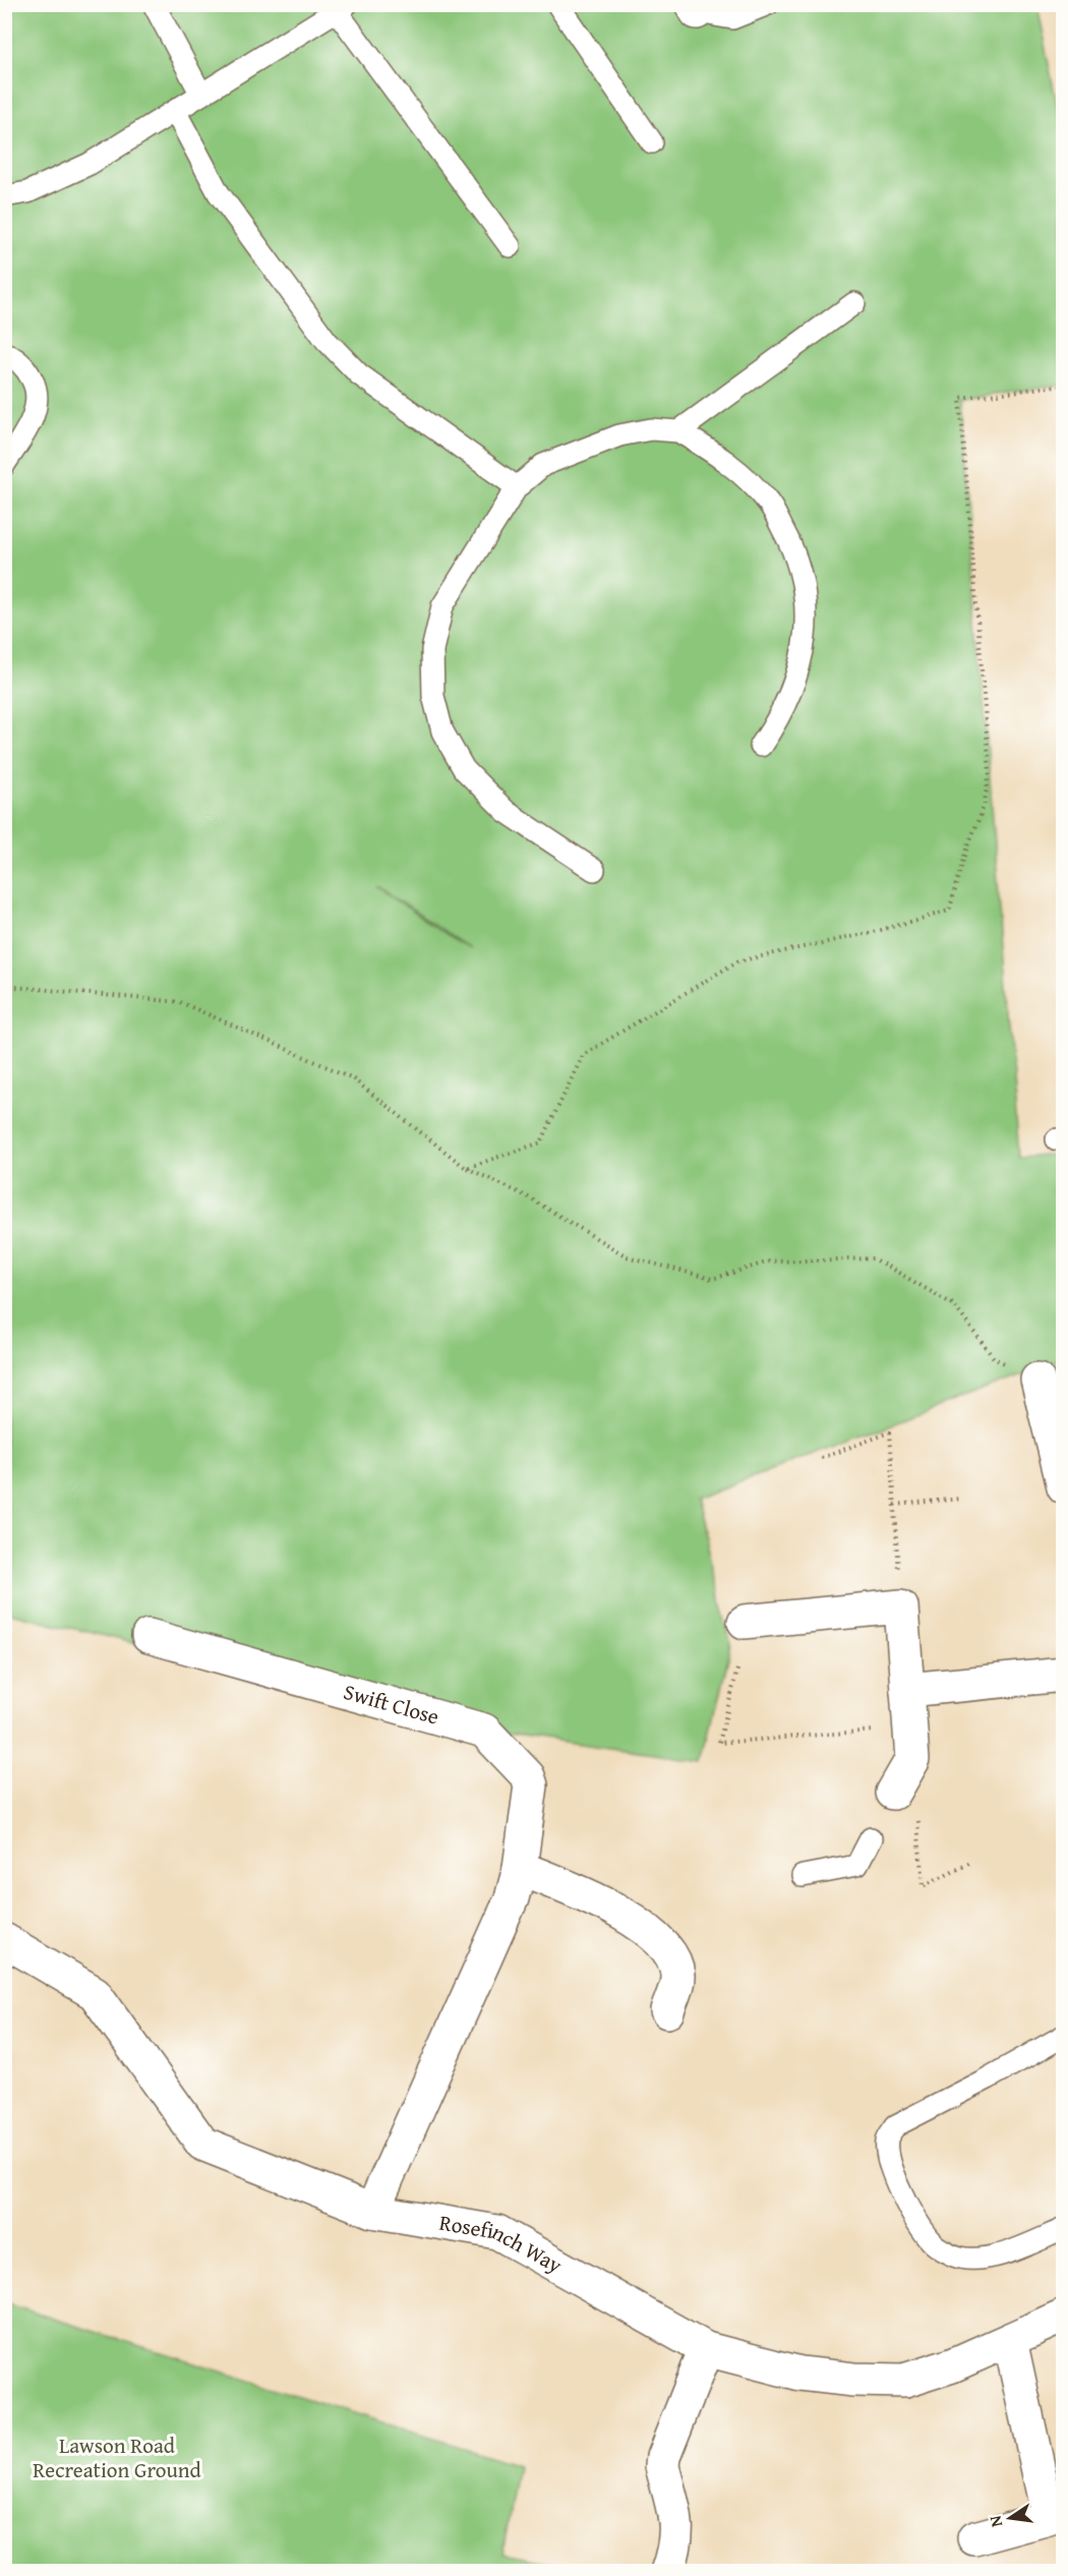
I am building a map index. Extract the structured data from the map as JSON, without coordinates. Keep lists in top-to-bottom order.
{
  "streets": {
    "street": ["Swift Close", "Rosefinch Way"]
  },
  "crossings": [
    ["Swift Close", "Rosefinch Way"]
  ],
  "parks": ["Lawson Road Recreation Ground"],
  "north": "left"
}
